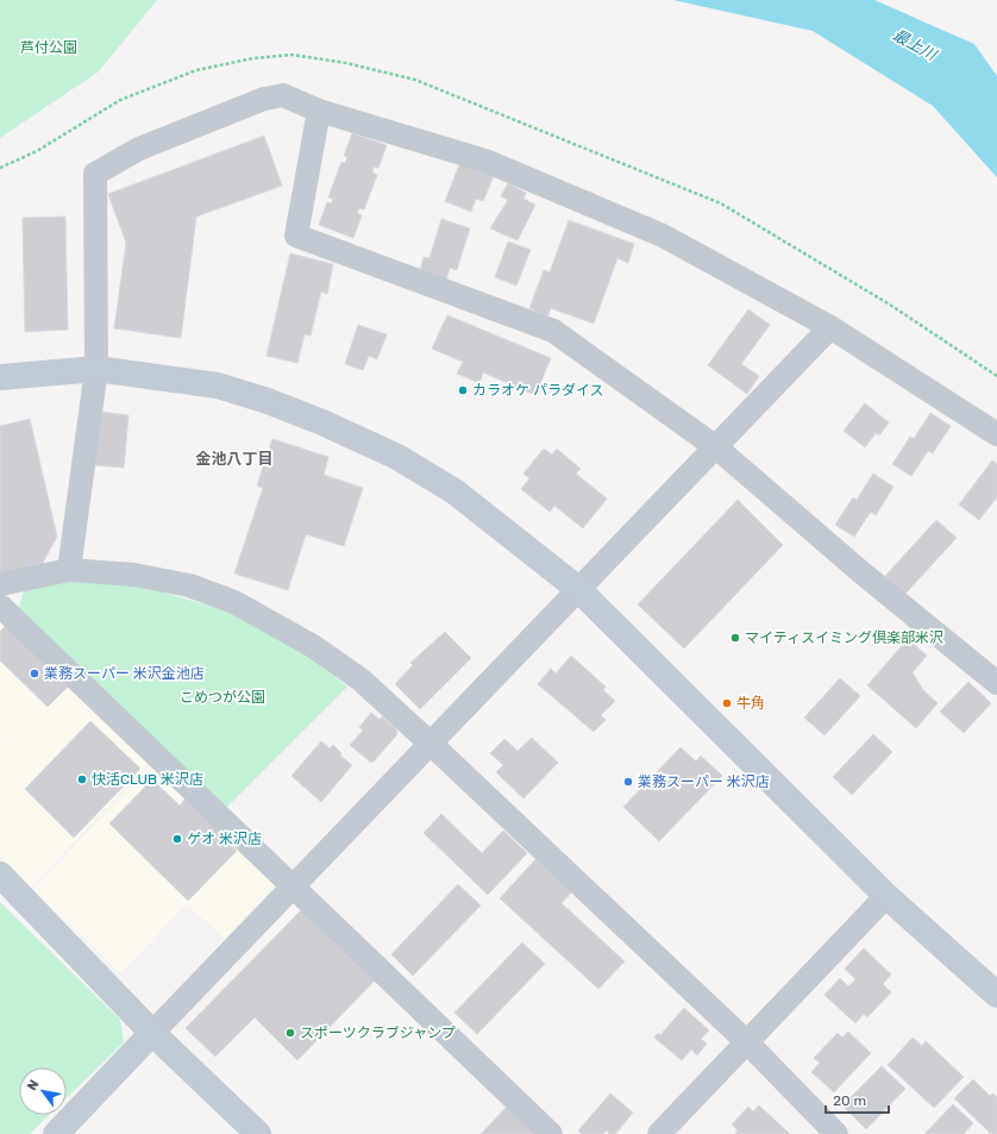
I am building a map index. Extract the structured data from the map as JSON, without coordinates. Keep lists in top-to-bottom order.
{
  "districts": ["金池八丁目"],
  "water": ["最上川"],
  "parks": ["芦付公園", "こめつが公園"],
  "places": [
    "カラオケ パラダイス",
    "マイティスイミング倶楽部米沢",
    "業務スーパー 米沢金池店",
    "牛角",
    "快活CLUB 米沢店",
    "業務スーパー 米沢店",
    "ゲオ 米沢店",
    "スポーツクラブジャンプ"
  ],
  "scale_bar": "20 m",
  "north": "top left"
}
